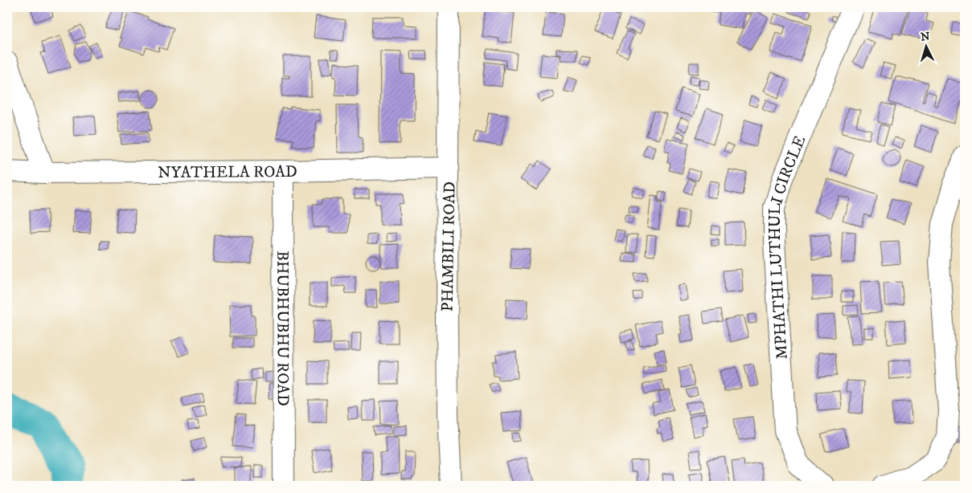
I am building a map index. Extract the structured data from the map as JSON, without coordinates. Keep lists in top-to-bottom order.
{
  "streets": {
    "street": [
      "NYATHELA ROAD",
      "PHAMBILI ROAD",
      "MPHATHI LUTHULI CIRCLE",
      "BHUBHUBHU ROAD"
    ]
  },
  "crossings": [
    ["NYATHELA ROAD", "PHAMBILI ROAD"],
    ["NYATHELA ROAD", "BHUBHUBHU ROAD"]
  ],
  "north": "top"
}
